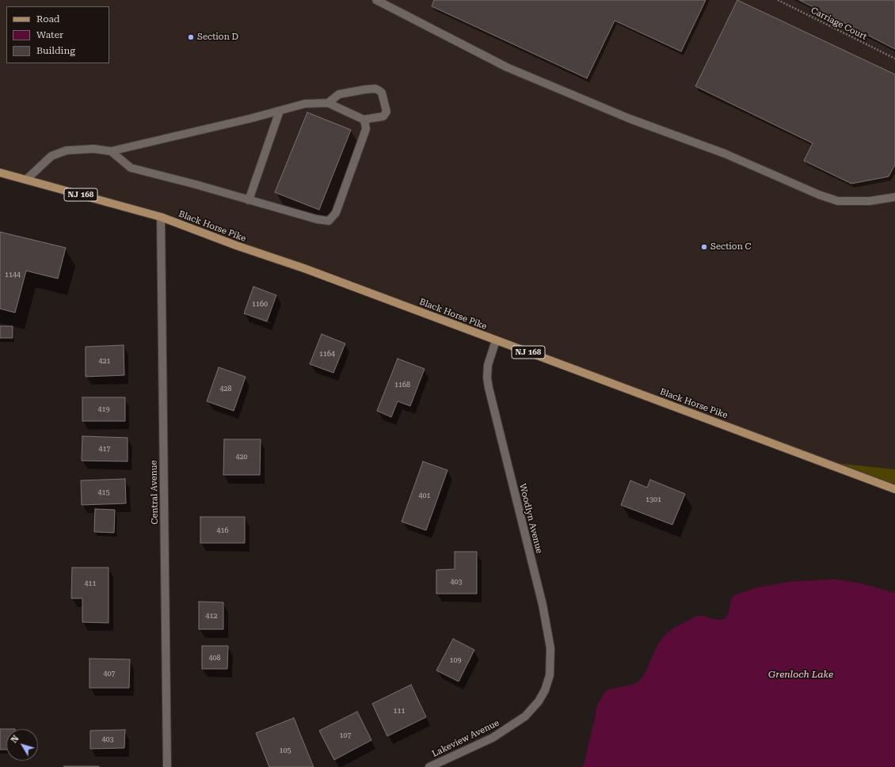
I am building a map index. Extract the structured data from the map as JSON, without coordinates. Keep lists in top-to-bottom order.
{
  "streets": {
    "main road": ["NJ 168", "Black Horse Pike"],
    "street": ["Central Avenue", "Woodlyn Avenue", "Lakeview Avenue"],
    "path": ["Carriage Court"]
  },
  "crossings": [
    ["Black Horse Pike", "Central Avenue"],
    ["Black Horse Pike", "Woodlyn Avenue"],
    ["Woodlyn Avenue", "Lakeview Avenue"]
  ],
  "water": ["Grenloch Lake"],
  "places": ["Section D", "Section C"],
  "house_numbers": [
    "1144",
    "1160",
    "1164",
    "421",
    "1168",
    "428",
    "419",
    "417",
    "420",
    "415",
    "401",
    "1301",
    "416",
    "403",
    "411",
    "412",
    "408",
    "109",
    "407",
    "111",
    "107",
    "403",
    "105"
  ],
  "legend": ["Road", "Water", "Building"],
  "north": "top left"
}
